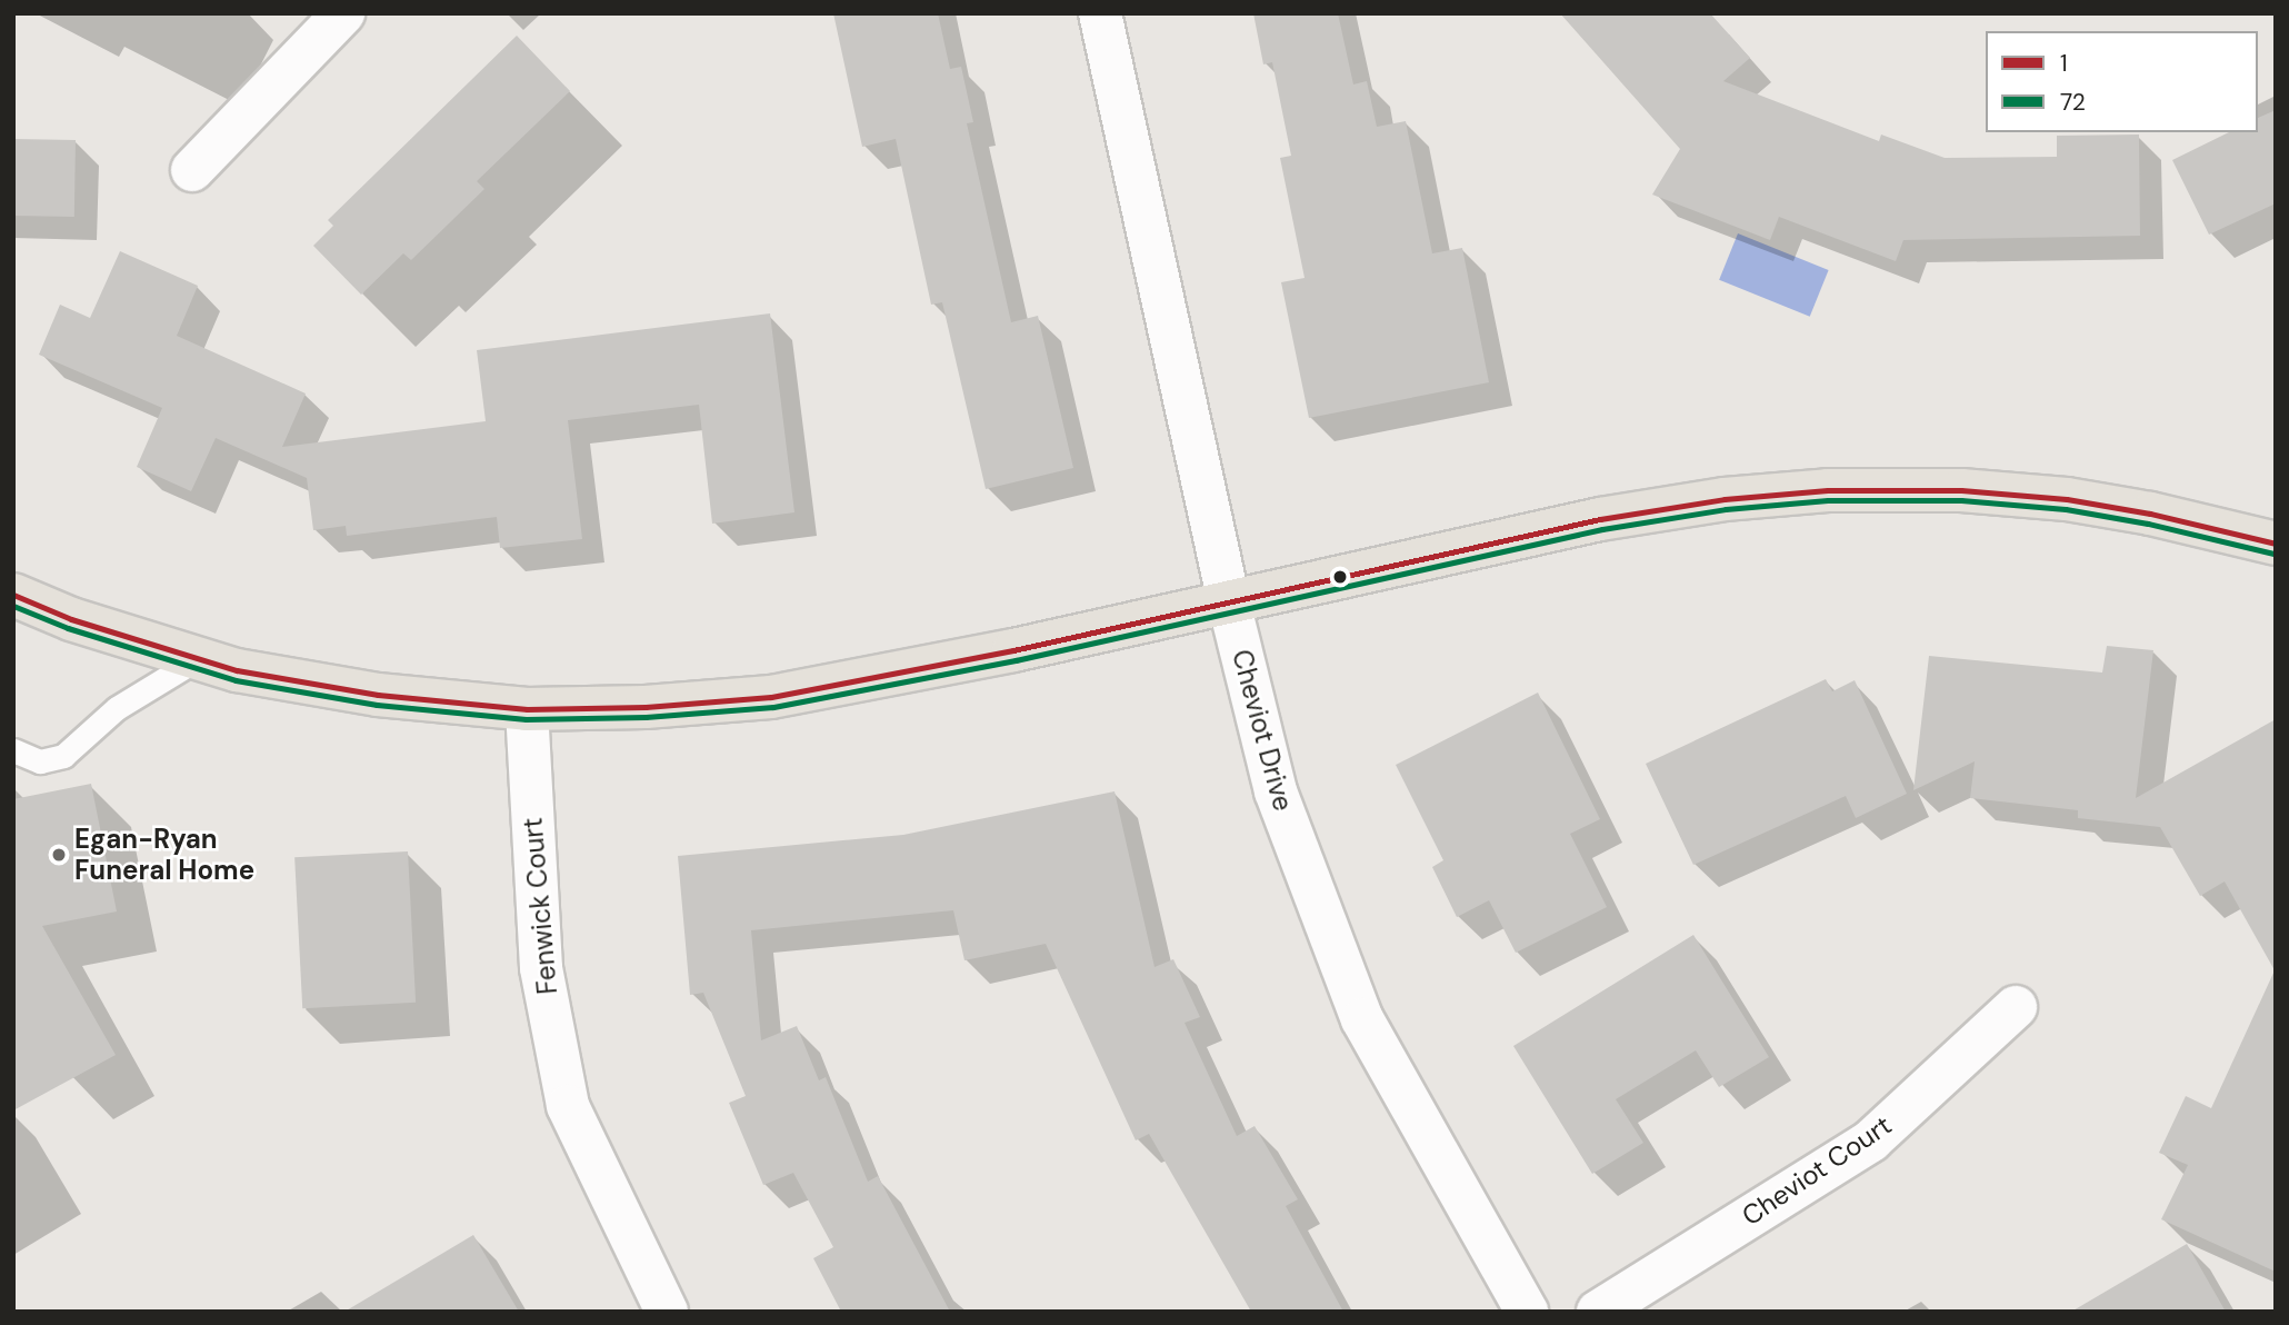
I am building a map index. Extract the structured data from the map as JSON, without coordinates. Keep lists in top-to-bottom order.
{
  "streets": {
    "street": ["Cheviot Drive", "Fenwick Court", "Cheviot Court"]
  },
  "places": ["Egan-Ryan Funeral Home"],
  "lines": ["transit line 1", "transit line 72"],
  "legend": ["1", "72"]
}
